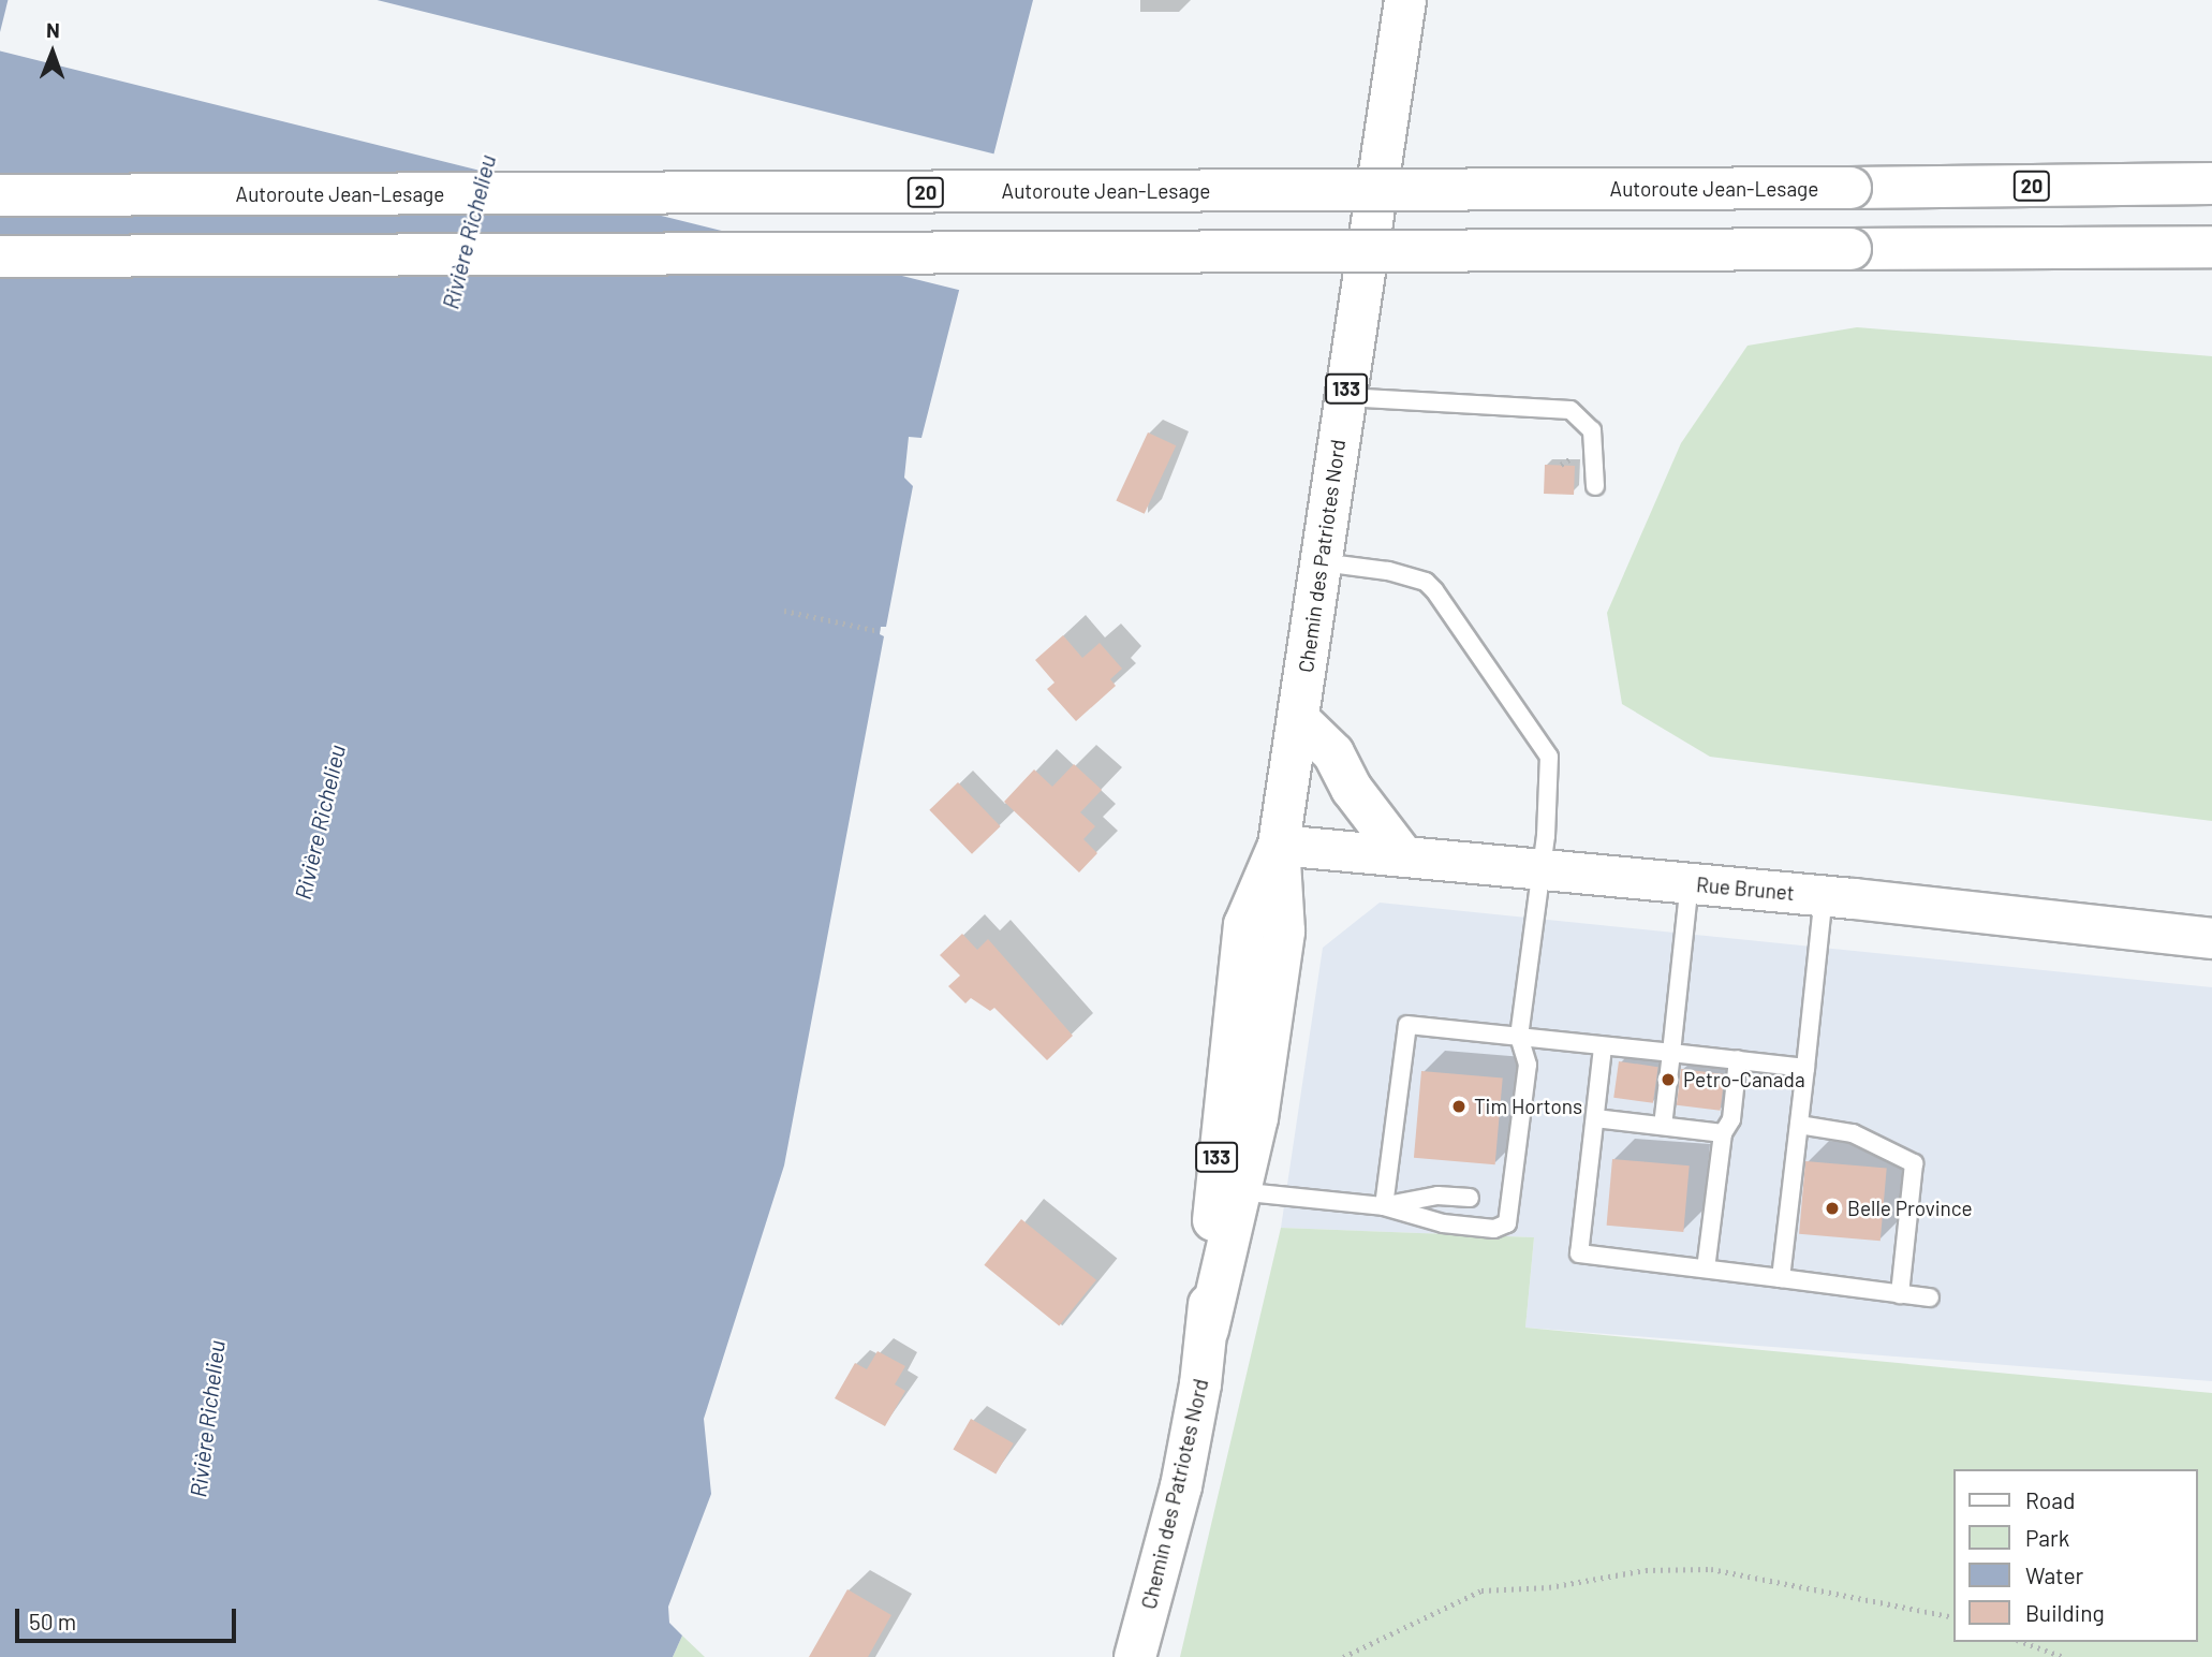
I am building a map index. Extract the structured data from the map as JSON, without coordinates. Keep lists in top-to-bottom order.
{
  "streets": {
    "main road": [
      "20",
      "Autoroute Jean-Lesage",
      "133",
      "Chemin des Patriotes Nord"
    ],
    "street": ["Rue Brunet"]
  },
  "crossings": [
    ["Chemin des Patriotes Nord", "Rue Brunet"]
  ],
  "water": ["Rivière Richelieu"],
  "places": ["Petro-Canada", "Tim Hortons", "Belle Province"],
  "legend": [
    "Road",
    "Park",
    "Water",
    "Building"
  ],
  "scale_bar": "50 m",
  "north": "top"
}
